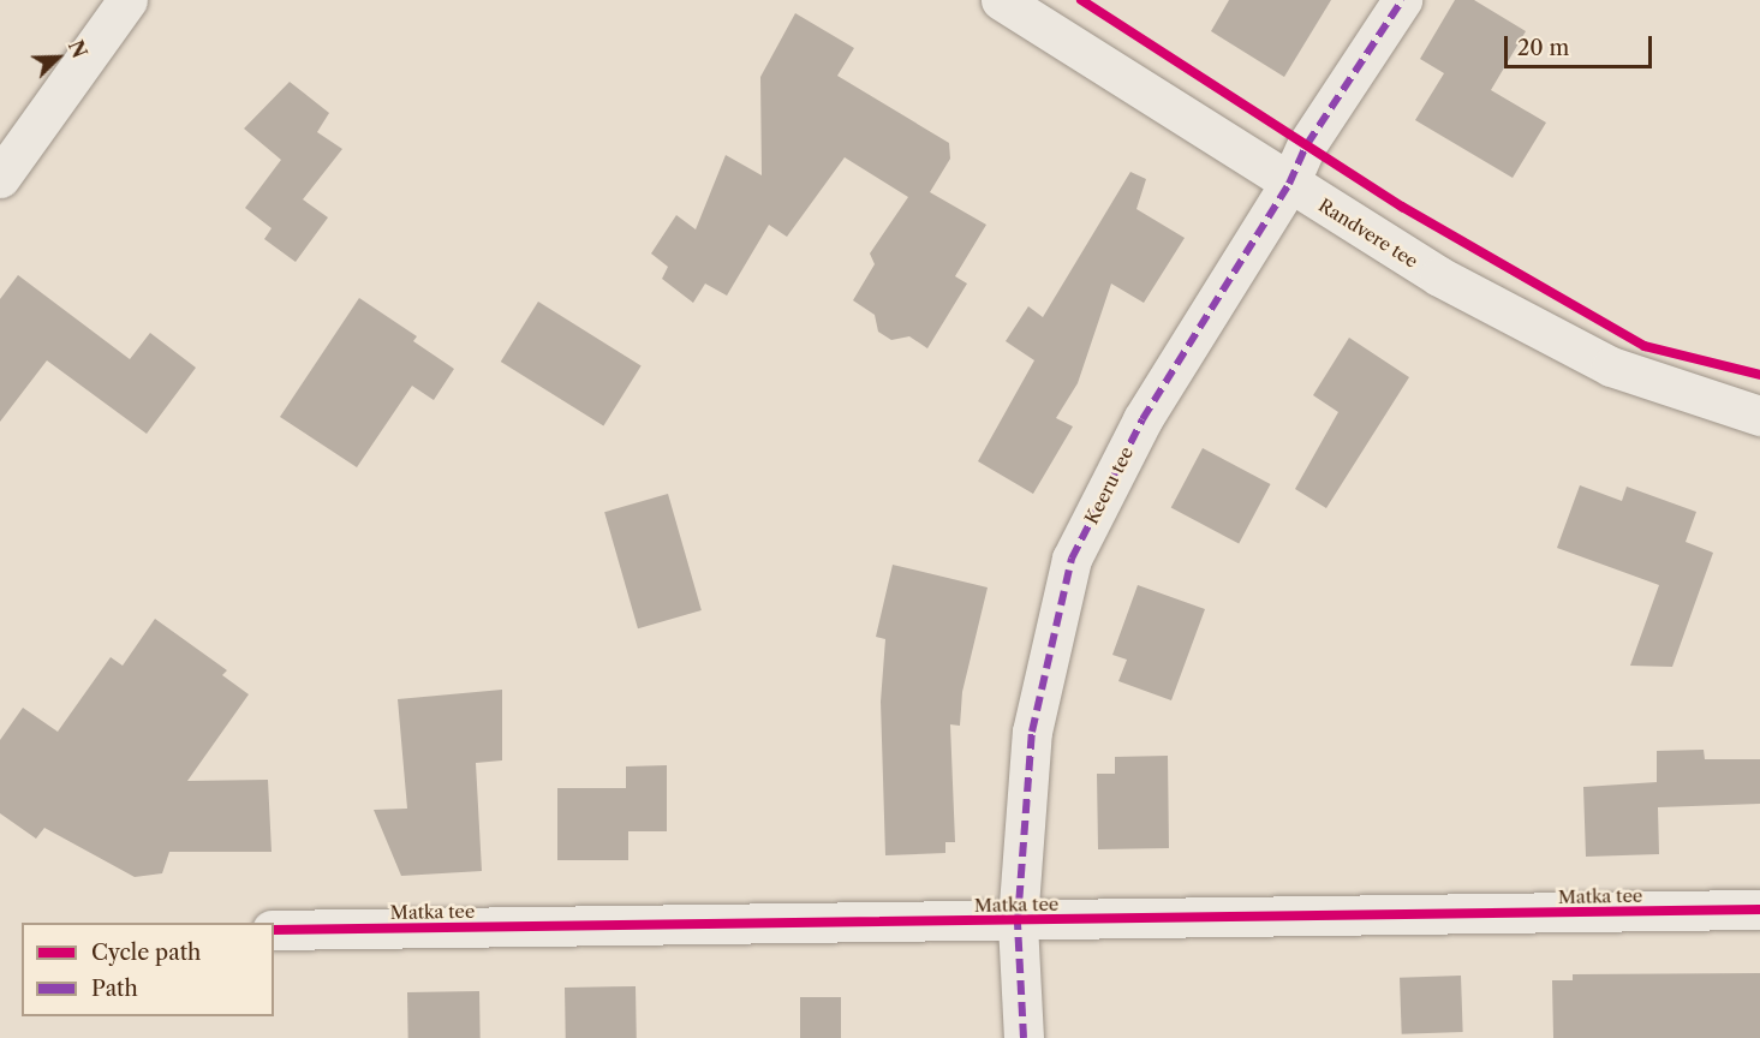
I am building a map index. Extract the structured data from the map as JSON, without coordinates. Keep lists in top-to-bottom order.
{
  "streets": {
    "street": ["Randvere tee", "Keeru tee", "Matka tee"]
  },
  "crossings": [
    ["Randvere tee", "Keeru tee"],
    ["Keeru tee", "Matka tee"]
  ],
  "legend": ["Cycle path", "Path"],
  "scale_bar": "20 m",
  "north": "top right"
}
